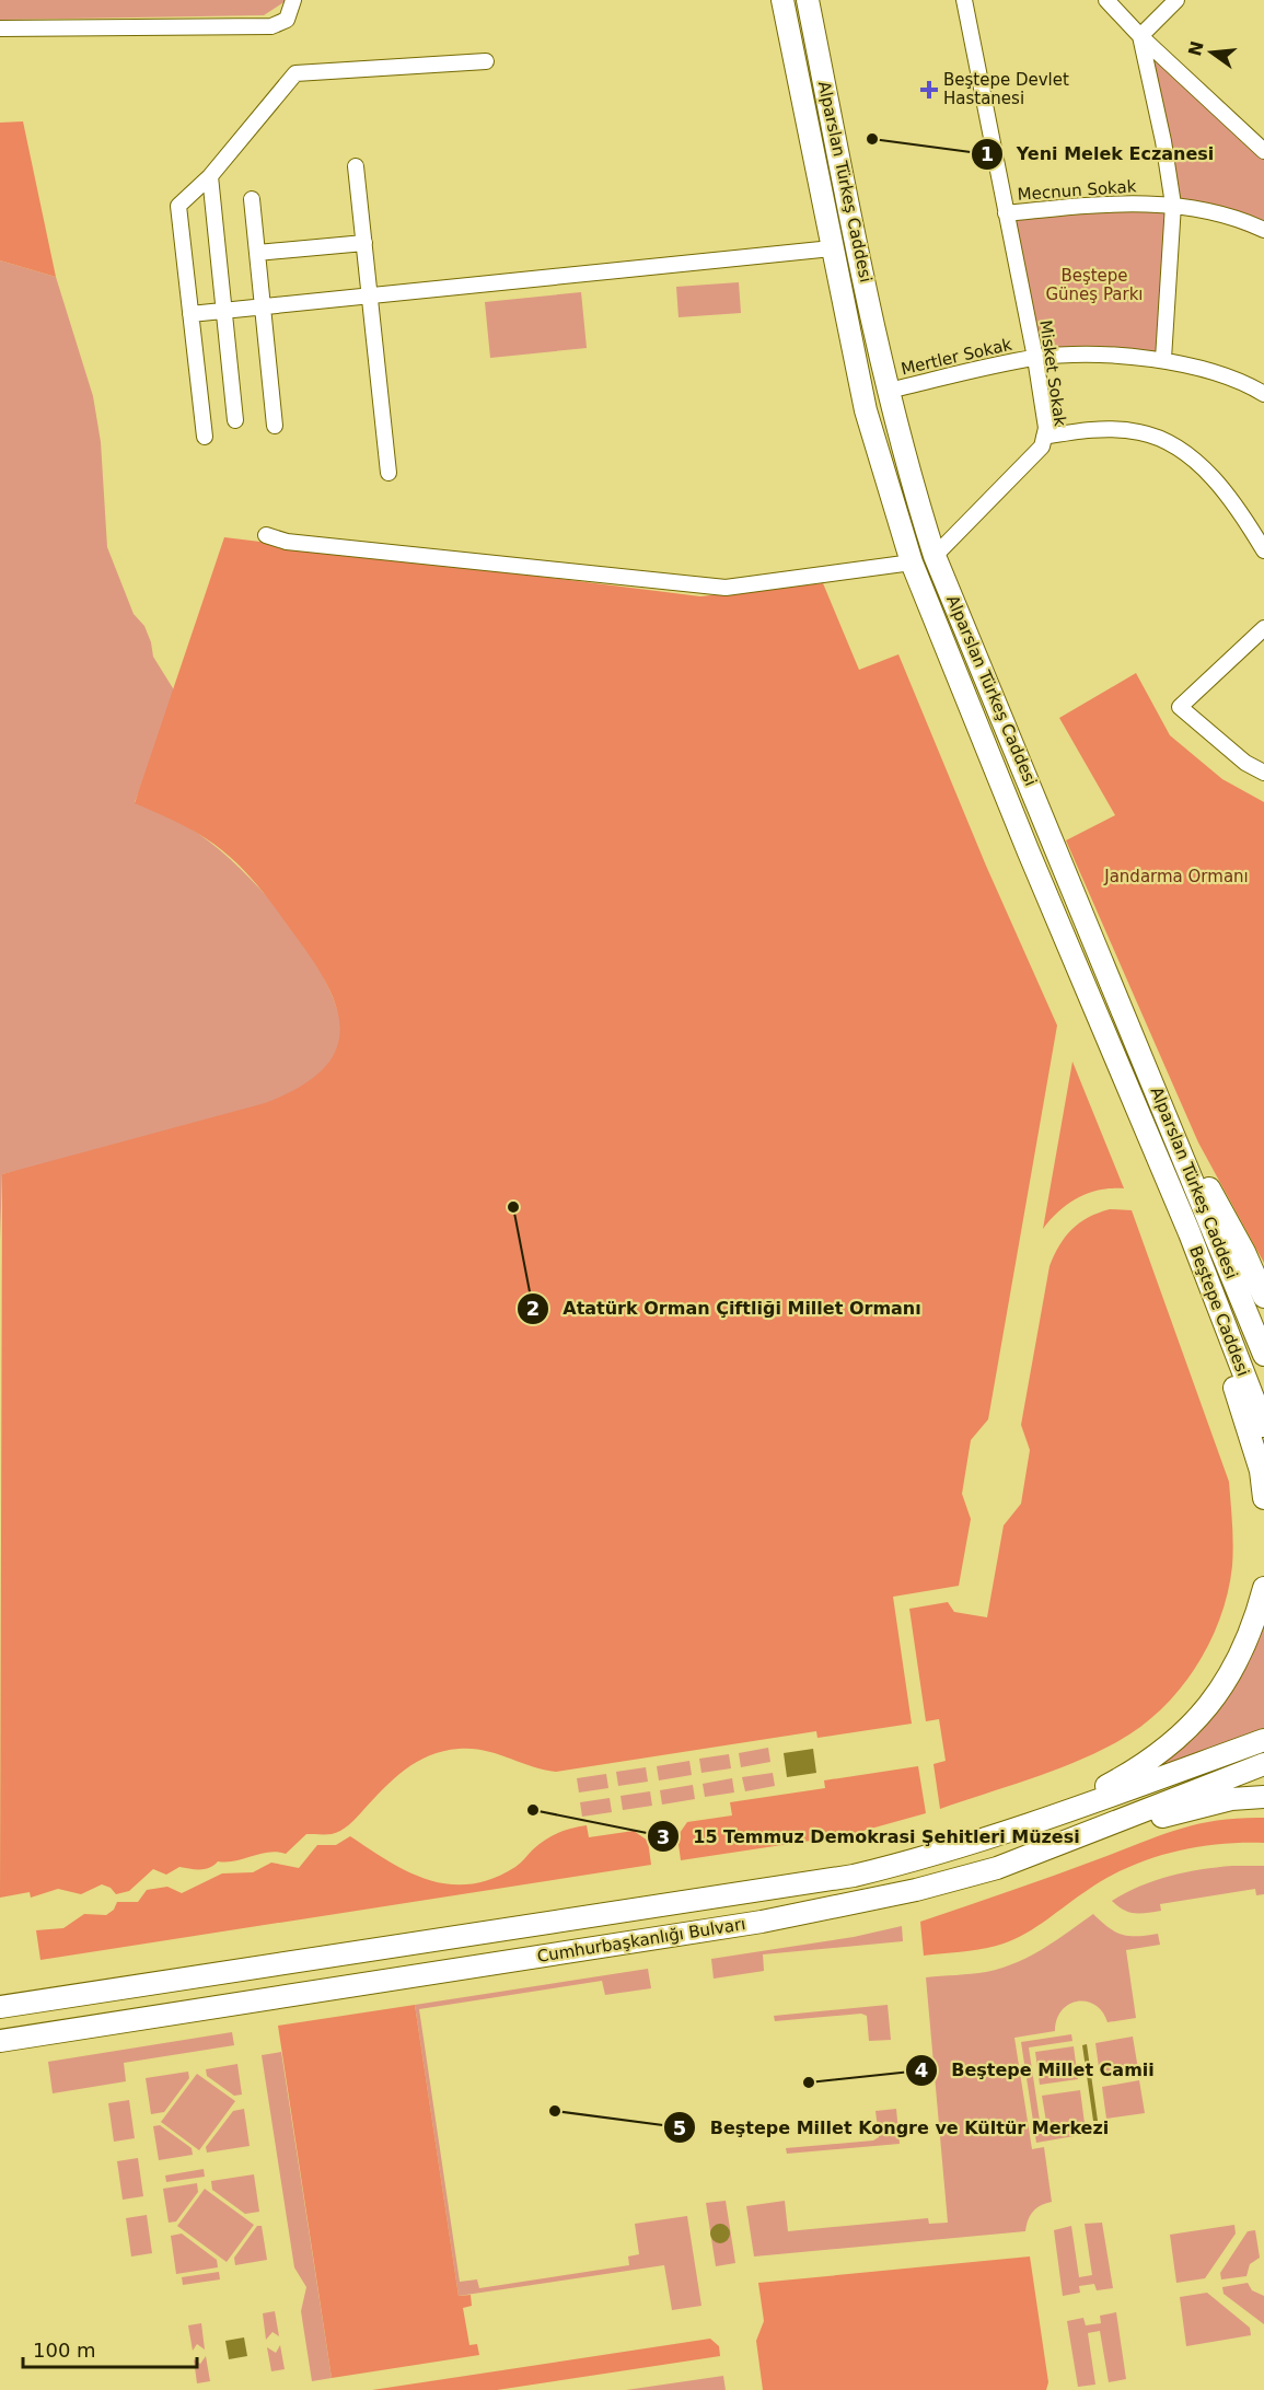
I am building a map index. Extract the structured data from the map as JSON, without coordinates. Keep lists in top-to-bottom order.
{
  "streets": {
    "main road": ["Alparslan Türkeş Caddesi", "Beştepe Caddesi", "Cumhurbaşkanlığı Bulvarı"],
    "street": ["Mecnun Sokak", "Mertler Sokak", "Misket Sokak"]
  },
  "crossings": [
    ["Alparslan Türkeş Caddesi", "Mertler Sokak"],
    ["Alparslan Türkeş Caddesi", "Misket Sokak"],
    ["Alparslan Türkeş Caddesi", "Beştepe Caddesi"],
    ["Mecnun Sokak", "Misket Sokak"],
    ["Mertler Sokak", "Misket Sokak"]
  ],
  "parks": ["Beştepe Güneş Parkı", "Jandarma Ormanı"],
  "places": {
    "health": ["Beştepe Devlet Hastanesi"],
    "other": [
      "Yeni Melek Eczanesi",
      "Atatürk Orman Çiftliği Millet Ormanı",
      "15 Temmuz Demokrasi Şehitleri Müzesi",
      "Beştepe Millet Camii",
      "Beştepe Millet Kongre ve Kültür Merkezi"
    ]
  },
  "scale_bar": "100 m",
  "north": "left"
}
